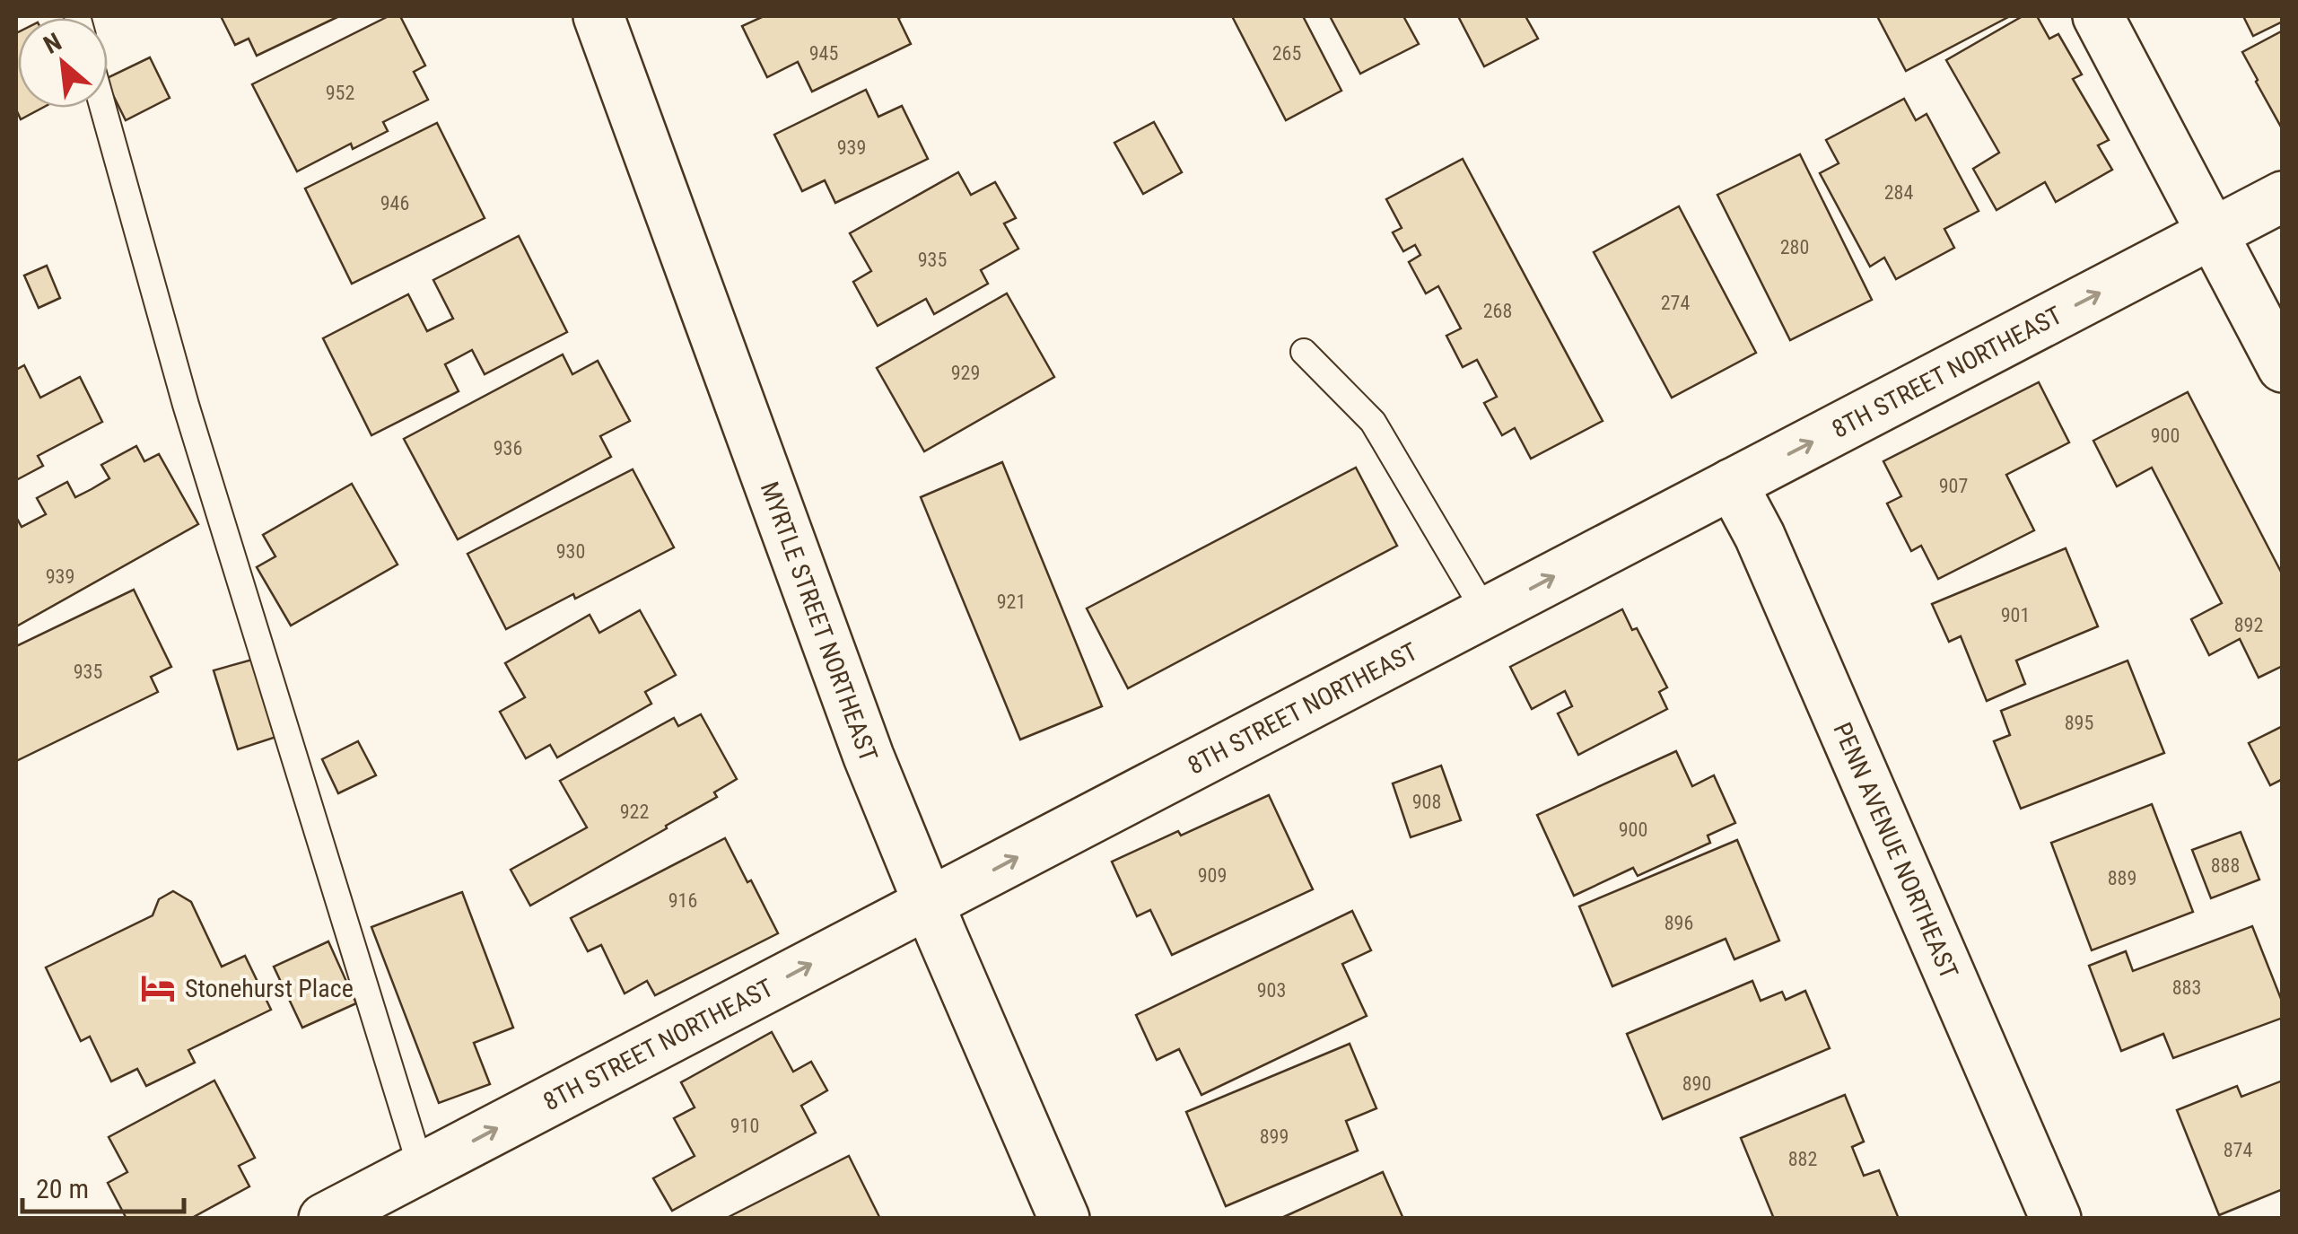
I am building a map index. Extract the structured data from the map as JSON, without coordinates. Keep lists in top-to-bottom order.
{
  "streets": {
    "street": ["8TH STREET NORTHEAST", "MYRTLE STREET NORTHEAST", "PENN AVENUE NORTHEAST"]
  },
  "crossings": [
    ["8TH STREET NORTHEAST", "MYRTLE STREET NORTHEAST"],
    ["8TH STREET NORTHEAST", "PENN AVENUE NORTHEAST"]
  ],
  "one_way": ["8TH STREET NORTHEAST"],
  "places": {
    "hotel": ["Stonehurst Place"]
  },
  "house_numbers": [
    "945",
    "265",
    "952",
    "939",
    "284",
    "946",
    "280",
    "935",
    "274",
    "268",
    "929",
    "900",
    "936",
    "907",
    "930",
    "939",
    "921",
    "901",
    "892",
    "935",
    "895",
    "908",
    "922",
    "900",
    "888",
    "909",
    "889",
    "916",
    "896",
    "883",
    "903",
    "890",
    "910",
    "899",
    "874",
    "882"
  ],
  "scale_bar": "20 m",
  "north": "top left"
}
